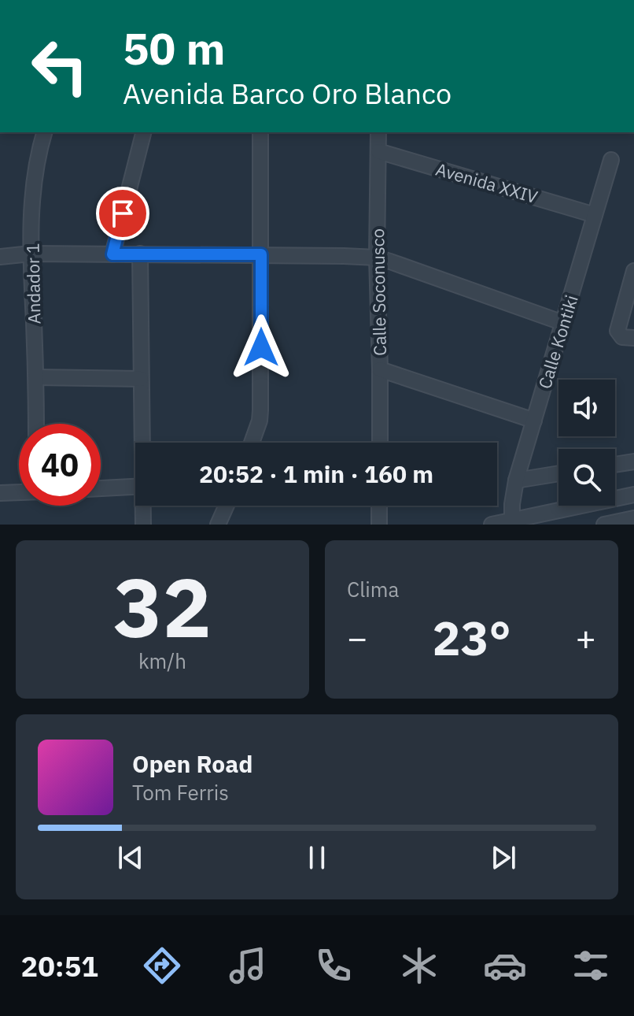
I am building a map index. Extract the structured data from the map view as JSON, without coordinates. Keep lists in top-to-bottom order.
{
  "streets": {
    "street": [
      "Avenida XXIV",
      "Andador 1",
      "Calle Soconusco",
      "Calle Kontiki"
    ]
  },
  "crossings": [
    ["Avenida XXIV", "Calle Soconusco"],
    ["Avenida XXIV", "Calle Kontiki"]
  ],
  "page": {
    "turn": ["50 m", "Avenida Barco Oro Blanco"],
    "limit": "40",
    "trip": "20:52 · 1 min · 160 m",
    "tile": [
      ["32", "km/h"],
      "Clima"
    ],
    "heat": ["−", "23°", "+"],
    "song": ["Open Road", "Tom Ferris"],
    "tabs": "20:51"
  }
}
